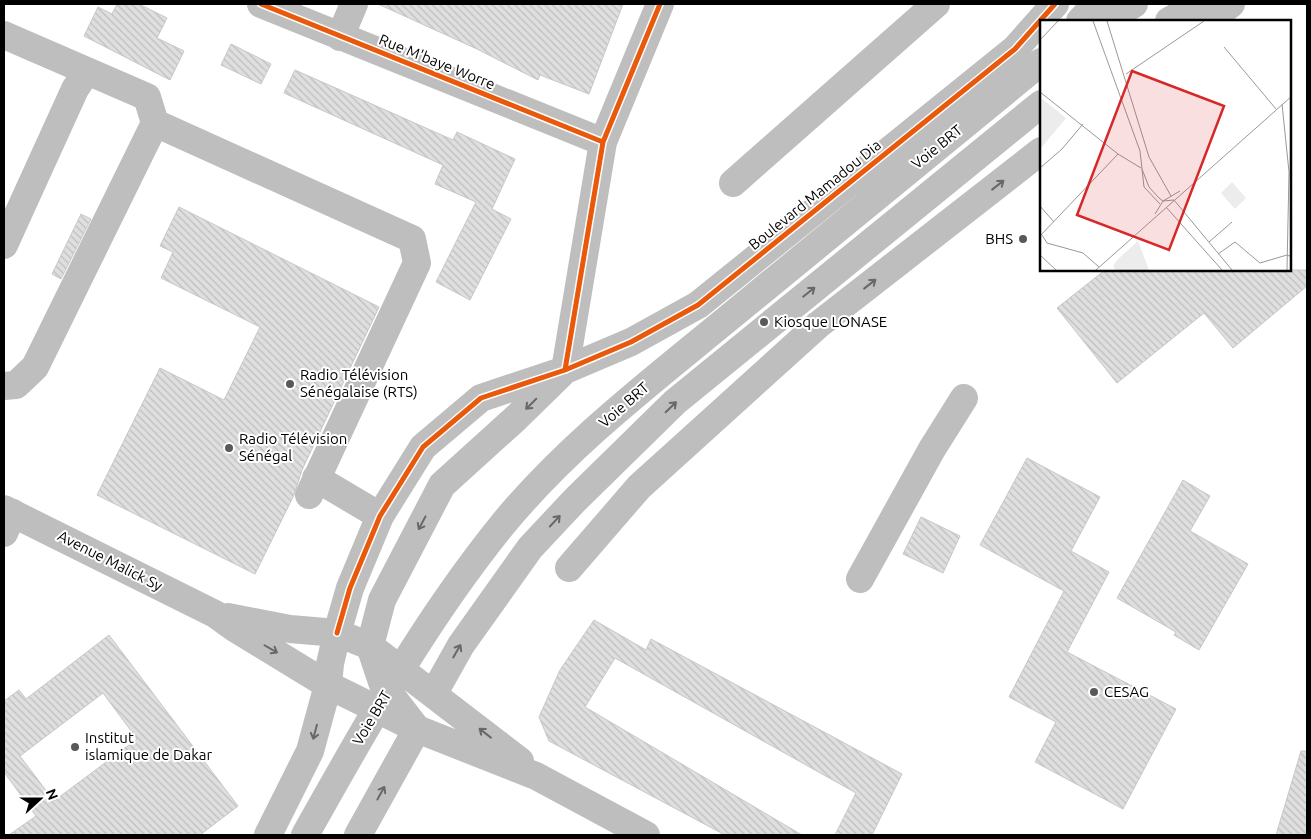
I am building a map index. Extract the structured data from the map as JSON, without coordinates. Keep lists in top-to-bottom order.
{
  "streets": {
    "street": [
      "Rue M'baye Worre",
      "Voie BRT",
      "Boulevard Mamadou Dia",
      "Avenue Malick Sy"
    ]
  },
  "crossings": [
    ["Voie BRT", "Avenue Malick Sy"],
    ["Boulevard Mamadou Dia", "Avenue Malick Sy"]
  ],
  "places": [
    "BHS",
    "Kiosque LONASE",
    "Radio Télévision Sénégalaise (RTS)",
    "Radio Télévision Sénégal",
    "CESAG",
    "Institut islamique de Dakar"
  ],
  "north": "right"
}
